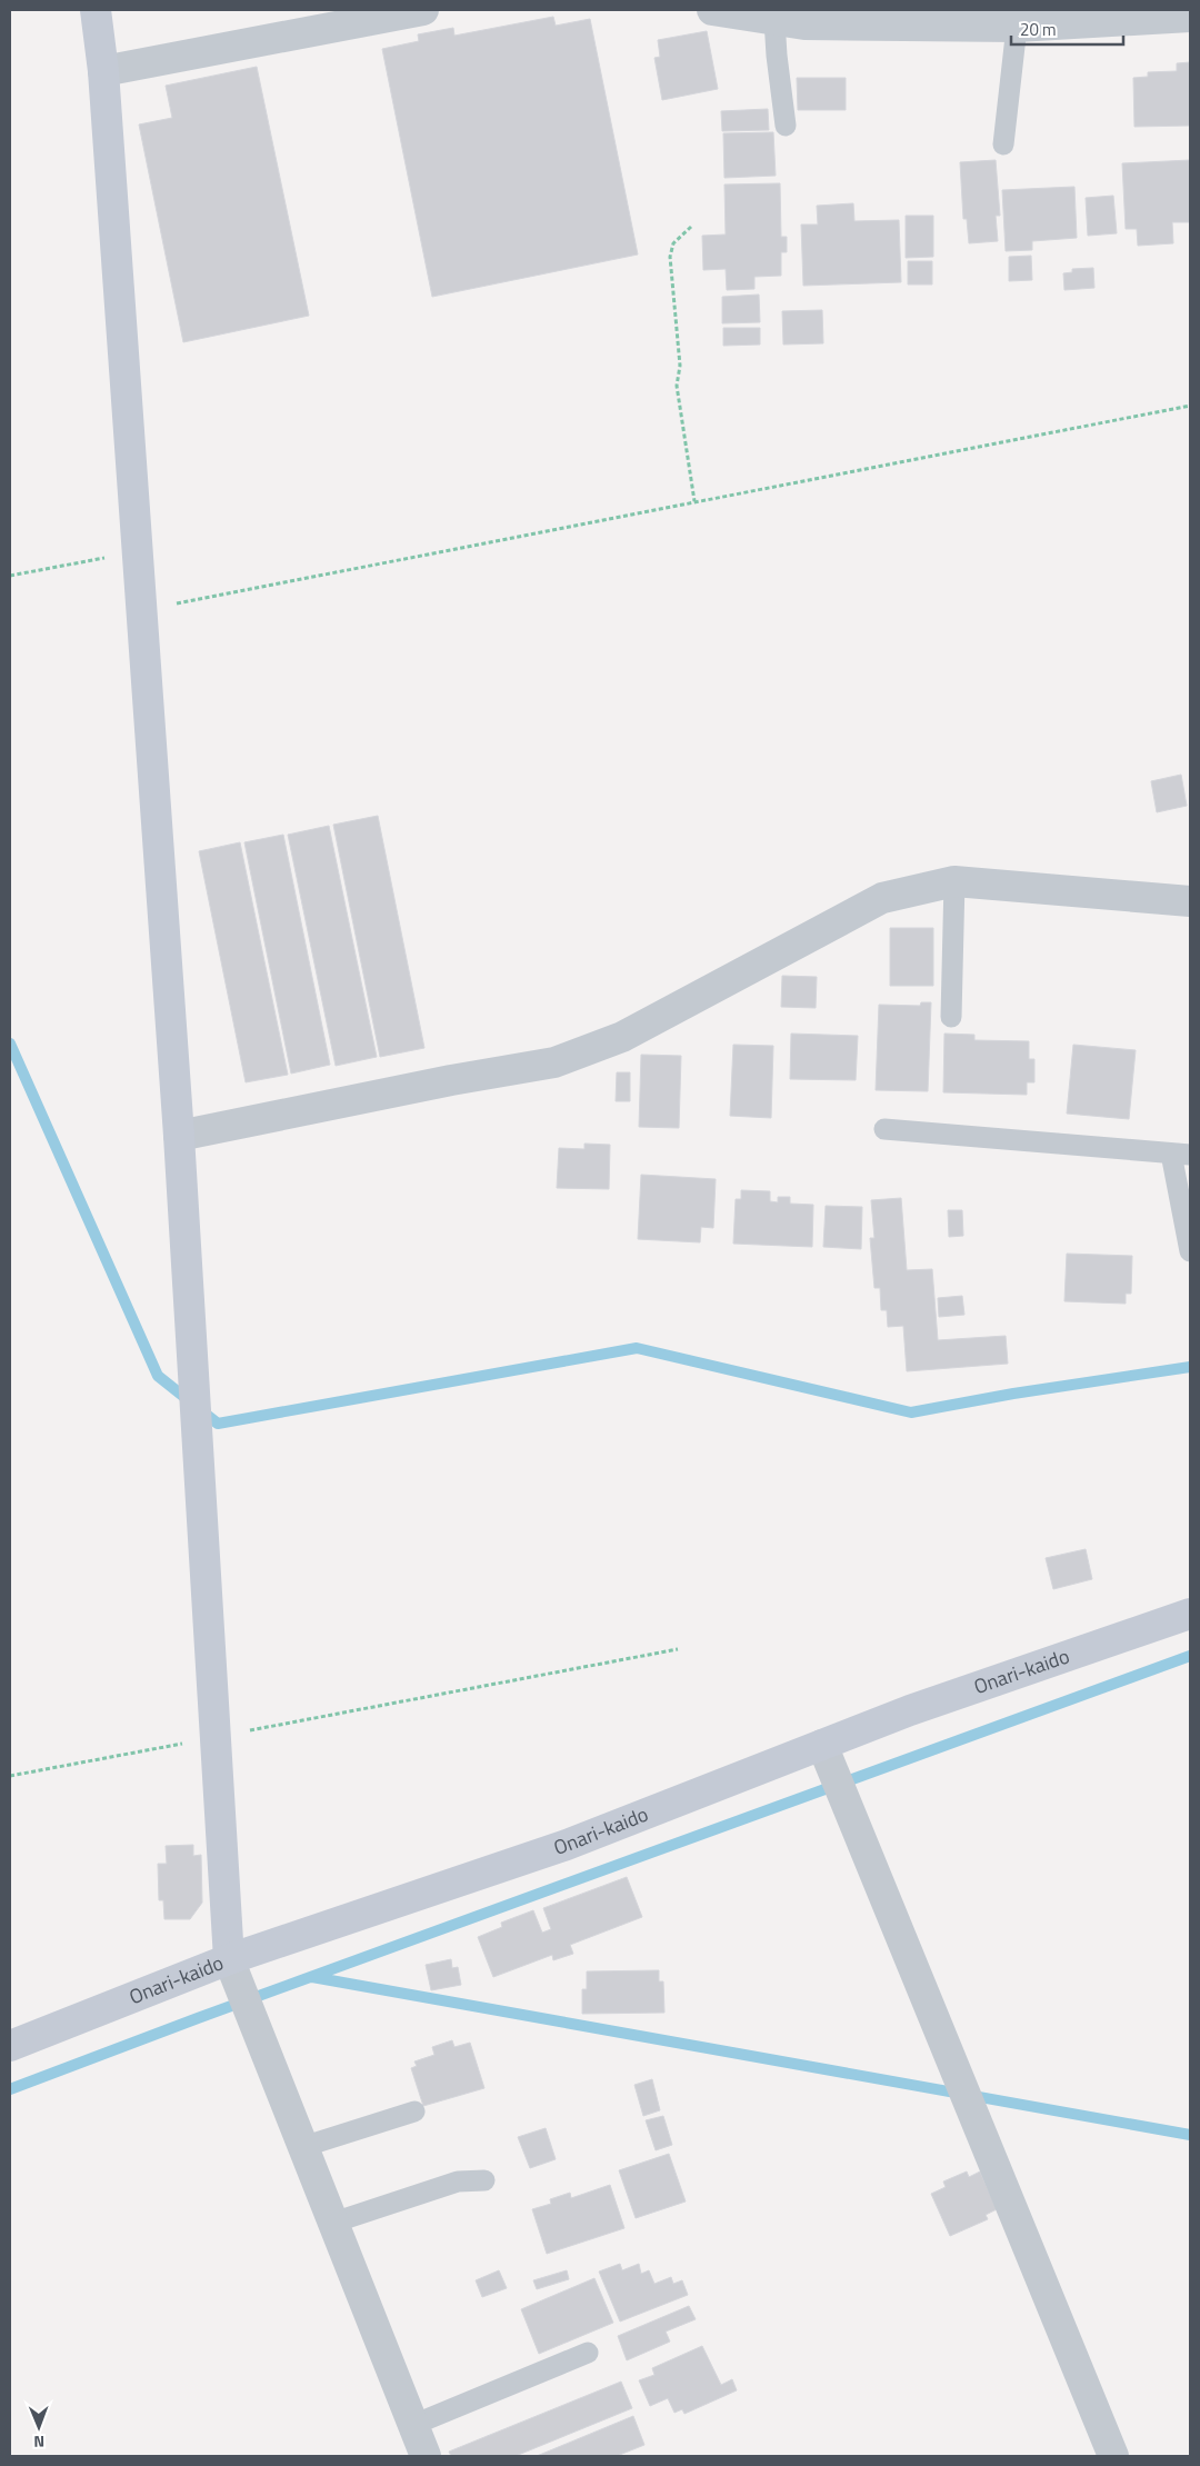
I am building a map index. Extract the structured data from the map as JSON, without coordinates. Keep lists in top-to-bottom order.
{
  "streets": {
    "street": ["Onari-kaido"]
  },
  "scale_bar": "20 m",
  "north": "bottom"
}
